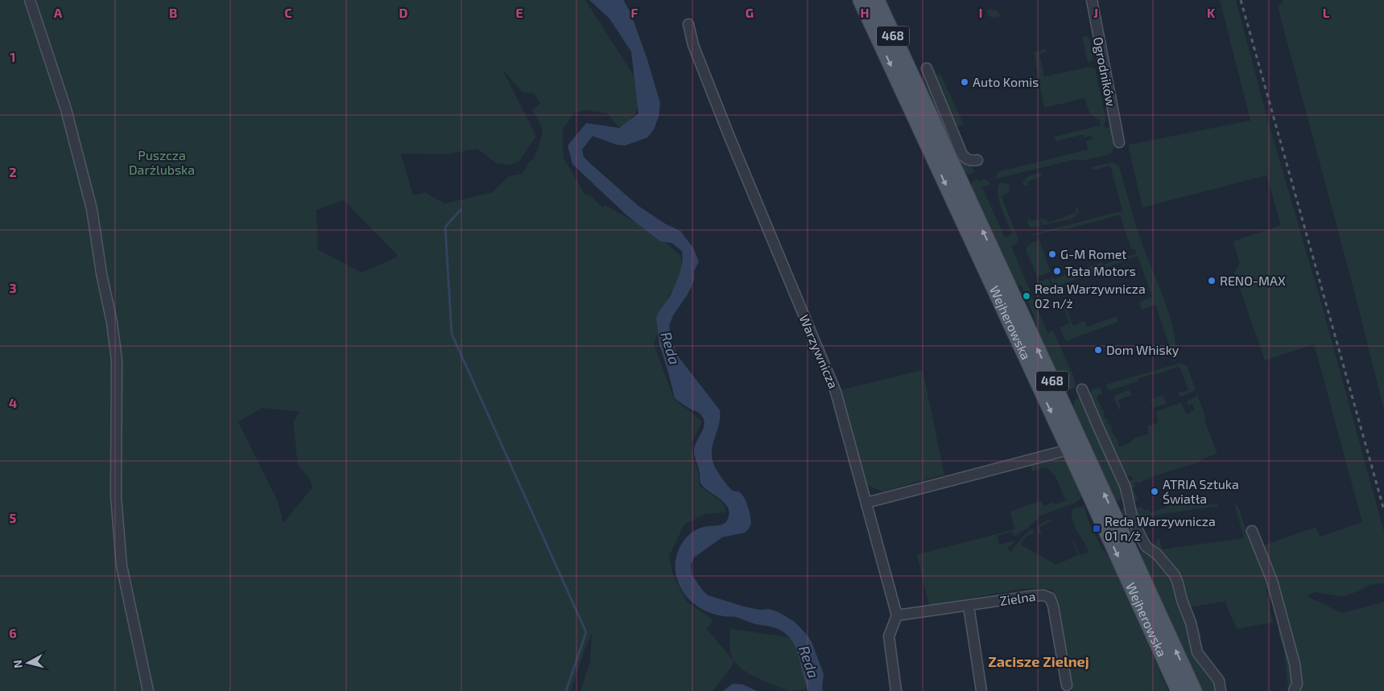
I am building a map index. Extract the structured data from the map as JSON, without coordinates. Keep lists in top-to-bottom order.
{
  "streets": {
    "main road": ["468", "Wejherowska"],
    "street": ["Ogrodników", "Warzywnicza", "Zielna"]
  },
  "crossings": [
    ["Warzywnicza", "Zielna"]
  ],
  "districts": ["Zacisze Zielnej"],
  "water": ["Reda"],
  "parks": ["Puszcza Darżlubska"],
  "places": {
    "other": [
      "Auto Komis",
      "G-M Romet",
      "Tata Motors",
      "RENO-MAX",
      "Reda Warzywnicza 02 n/ż",
      "Dom Whisky",
      "ATRIA Sztuka Światła"
    ],
    "transit": ["Reda Warzywnicza 01 n/ż"]
  },
  "north": "left",
  "grid": {
    "columns": [
      "A",
      "B",
      "C",
      "D",
      "E",
      "F",
      "G",
      "H",
      "I",
      "J",
      "K",
      "L"
    ],
    "rows": [
      "1",
      "2",
      "3",
      "4",
      "5",
      "6"
    ]
  }
}
